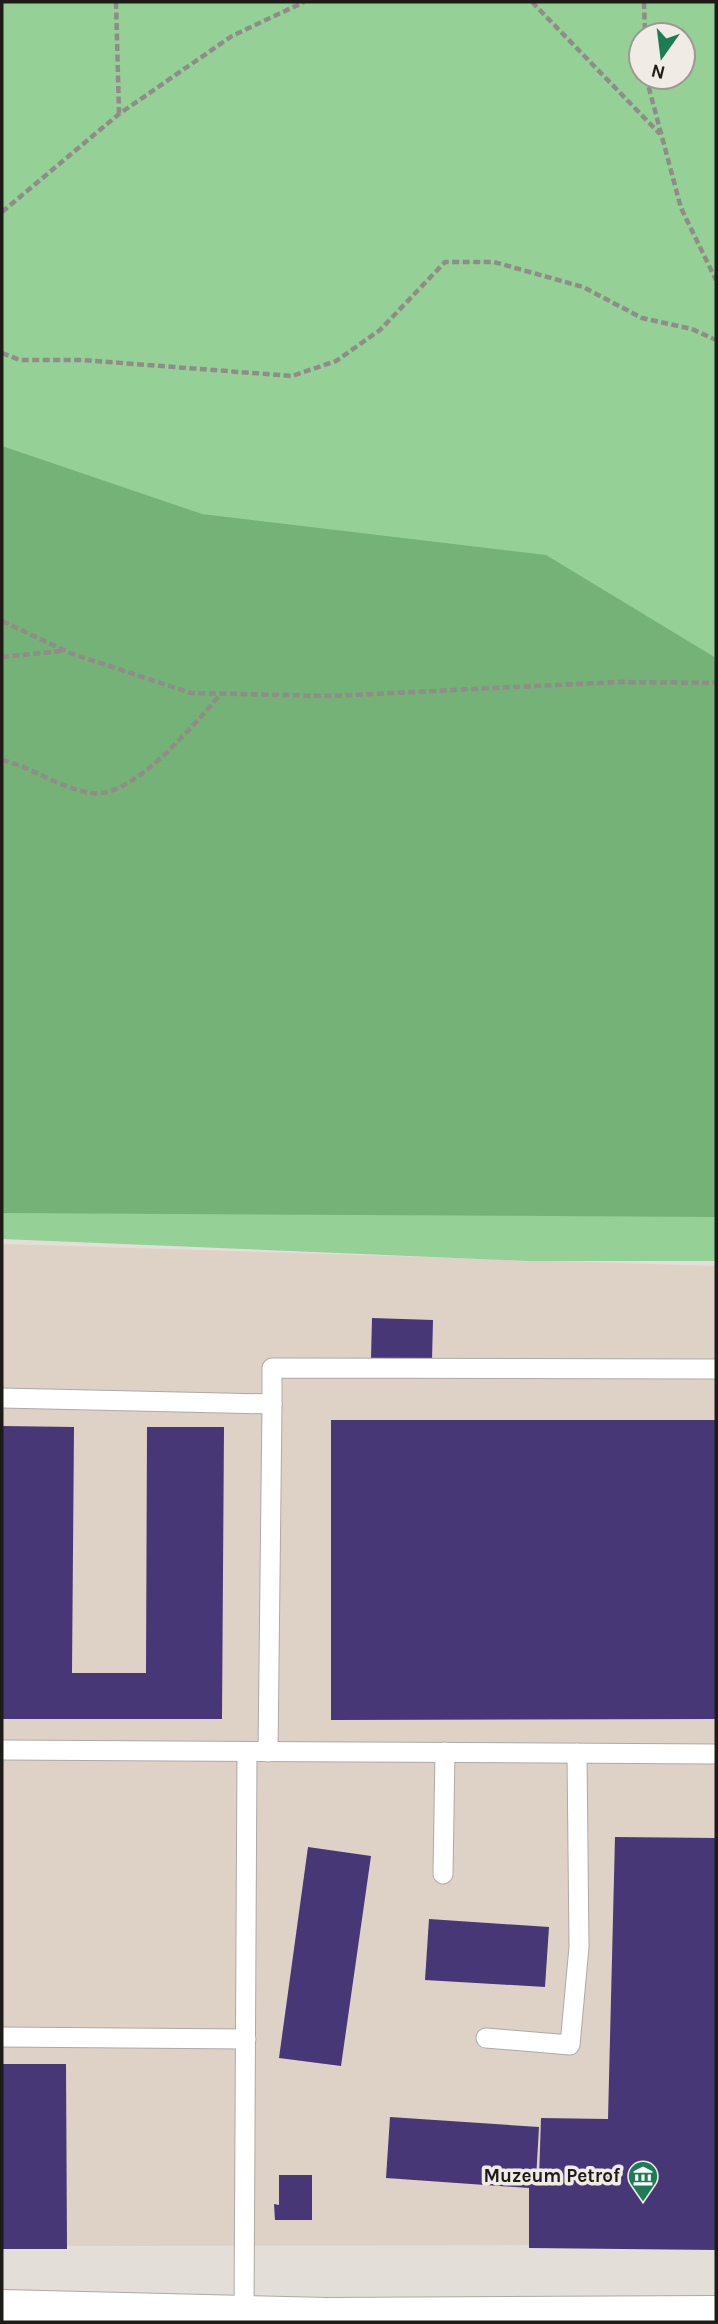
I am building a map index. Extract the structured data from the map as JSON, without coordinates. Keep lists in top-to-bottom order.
{
  "places": {
    "museum": ["Muzeum Petrof"]
  },
  "north": "bottom"
}
